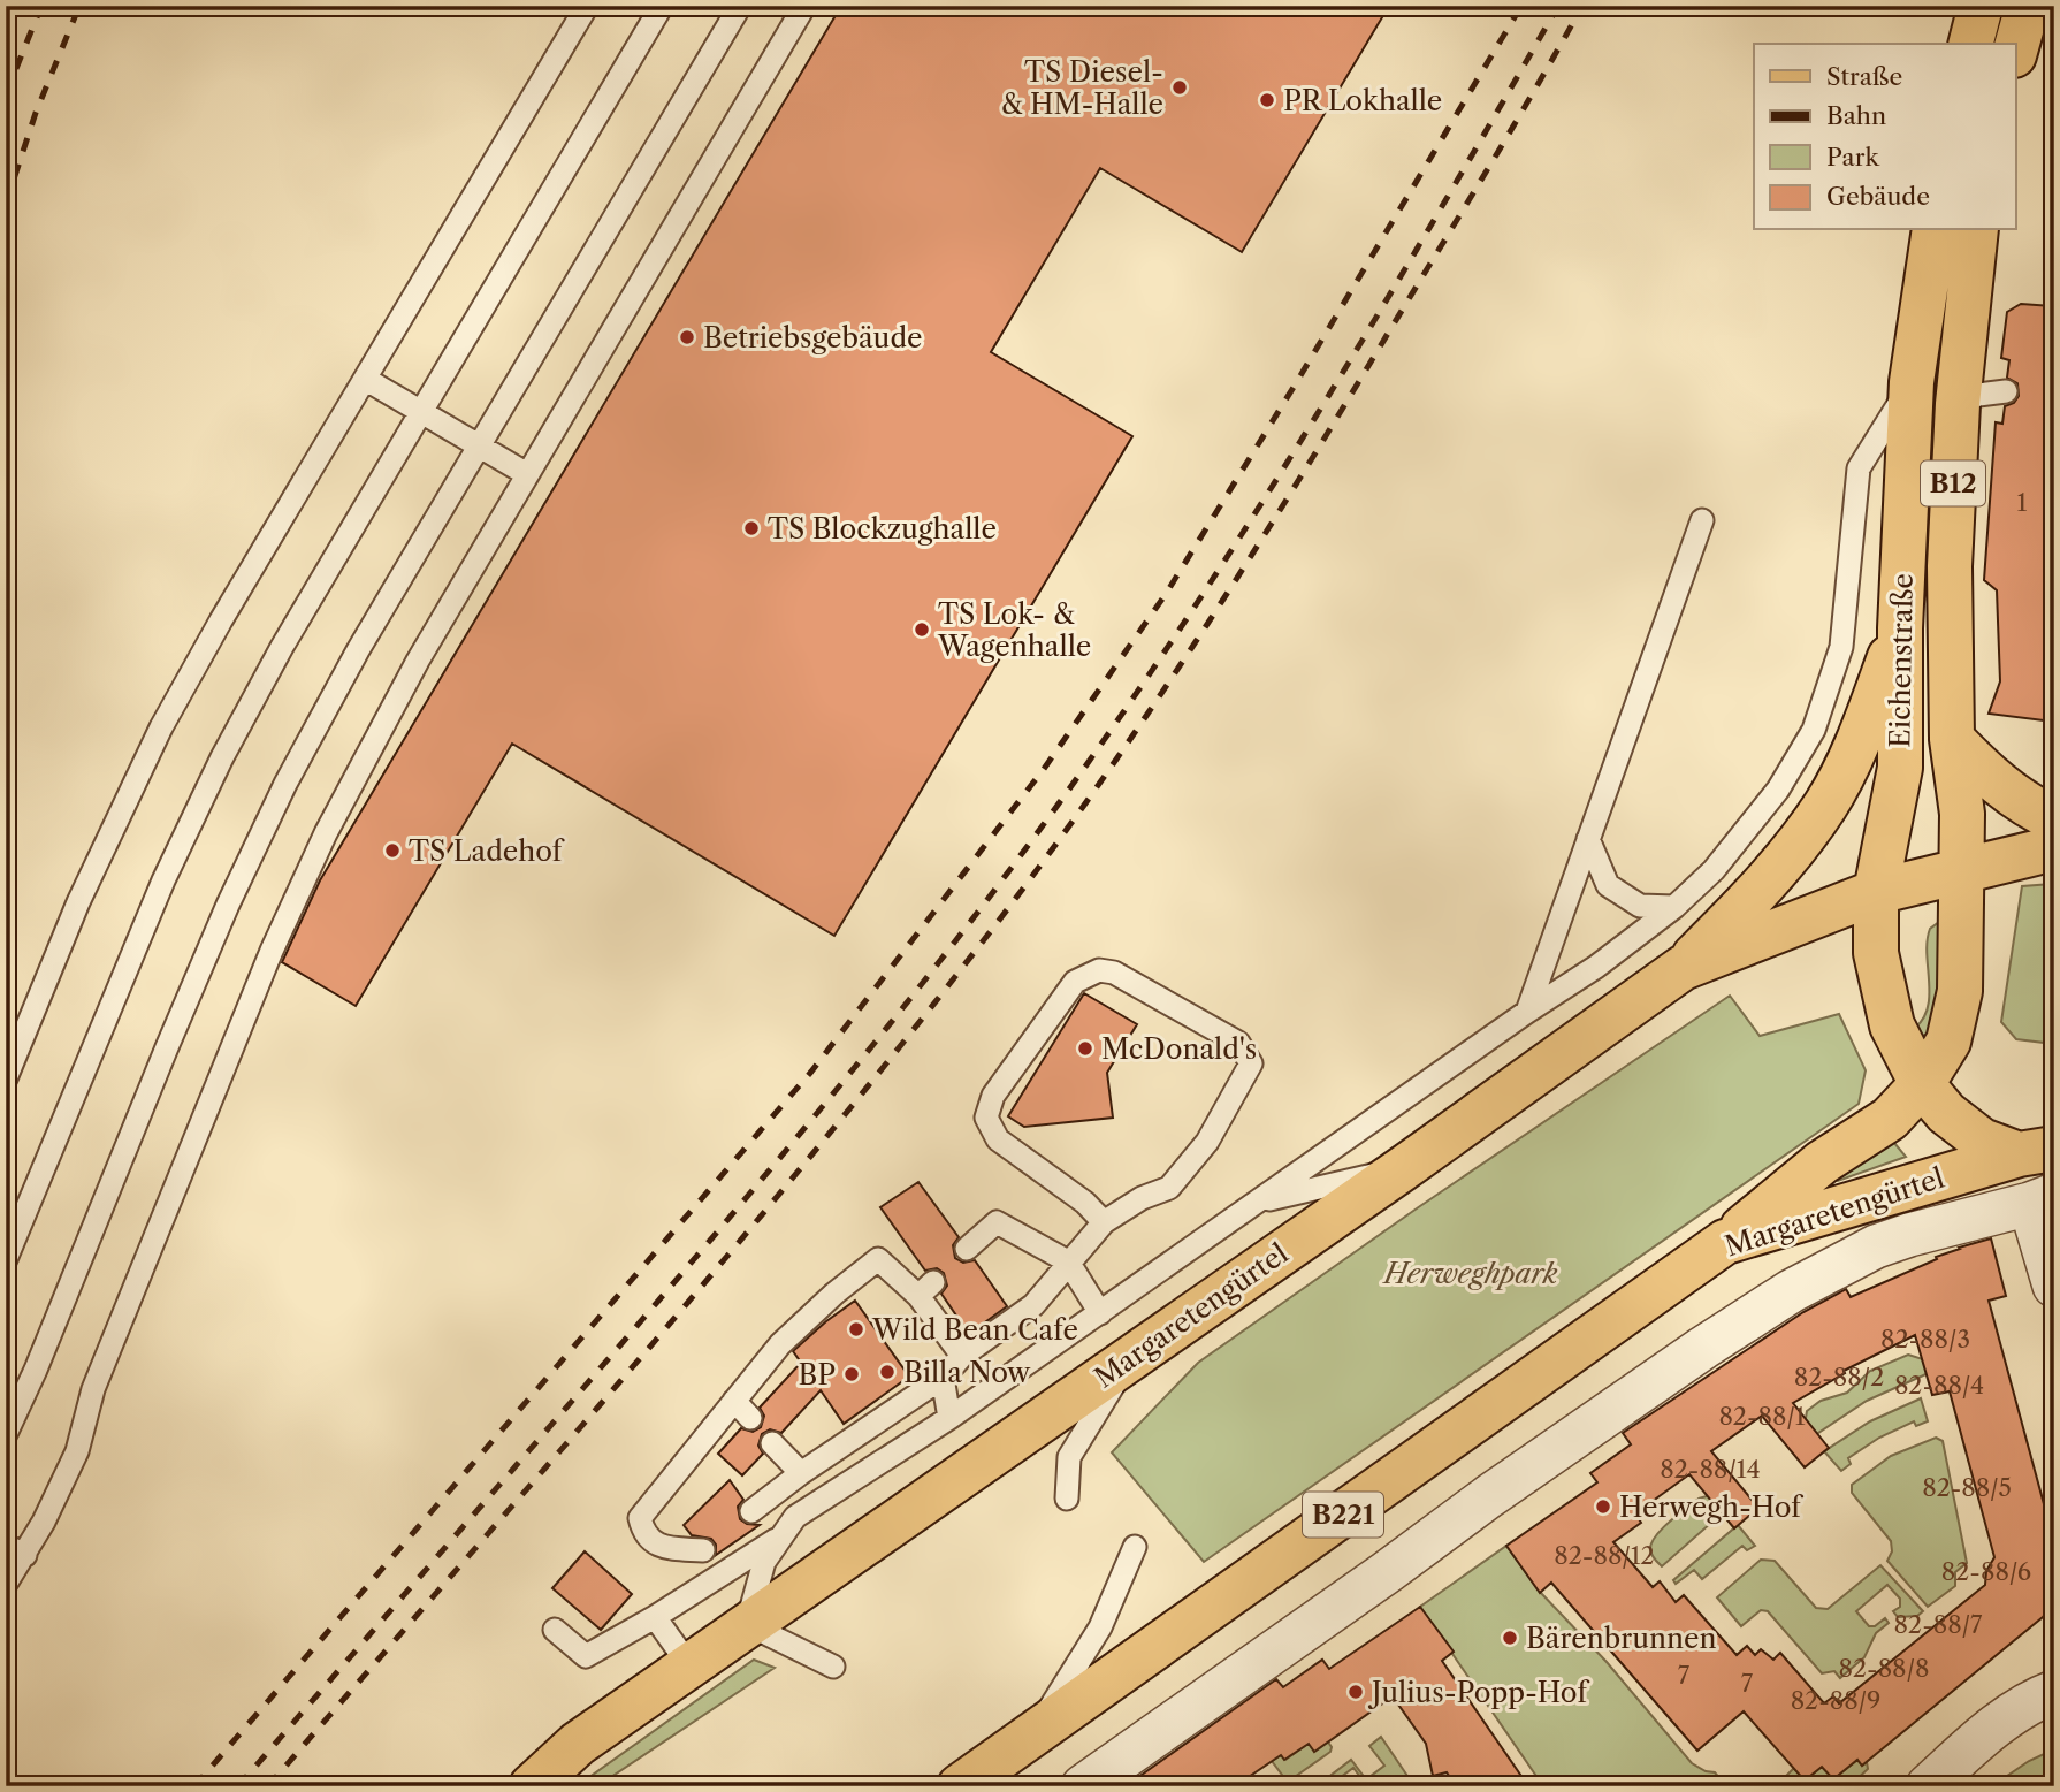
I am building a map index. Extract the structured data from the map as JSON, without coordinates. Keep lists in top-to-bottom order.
{
  "streets": {
    "main road": [
      "B12",
      "Eichenstraße",
      "Margaretengürtel",
      "B221"
    ]
  },
  "crossings": [
    ["Eichenstraße", "Margaretengürtel"]
  ],
  "parks": ["Herweghpark"],
  "places": [
    "TS Diesel- & HM-Halle",
    "PR Lokhalle",
    "Betriebsgebäude",
    "TS Blockzughalle",
    "TS Lok- & Wagenhalle",
    "TS Ladehof",
    "McDonald's",
    "Wild Bean Cafe",
    "Billa Now",
    "BP",
    "Herwegh-Hof",
    "Bärenbrunnen",
    "Julius-Popp-Hof"
  ],
  "house_numbers": [
    "1",
    "82-88/3",
    "82-88/2",
    "82-88/4",
    "82-88/1",
    "82-88/14",
    "82-88/5",
    "82-88/12",
    "82-88/6",
    "82-88/7",
    "82-88/8",
    "7",
    "7",
    "82-88/9"
  ],
  "legend": [
    "Straße",
    "Bahn",
    "Park",
    "Gebäude"
  ]
}
